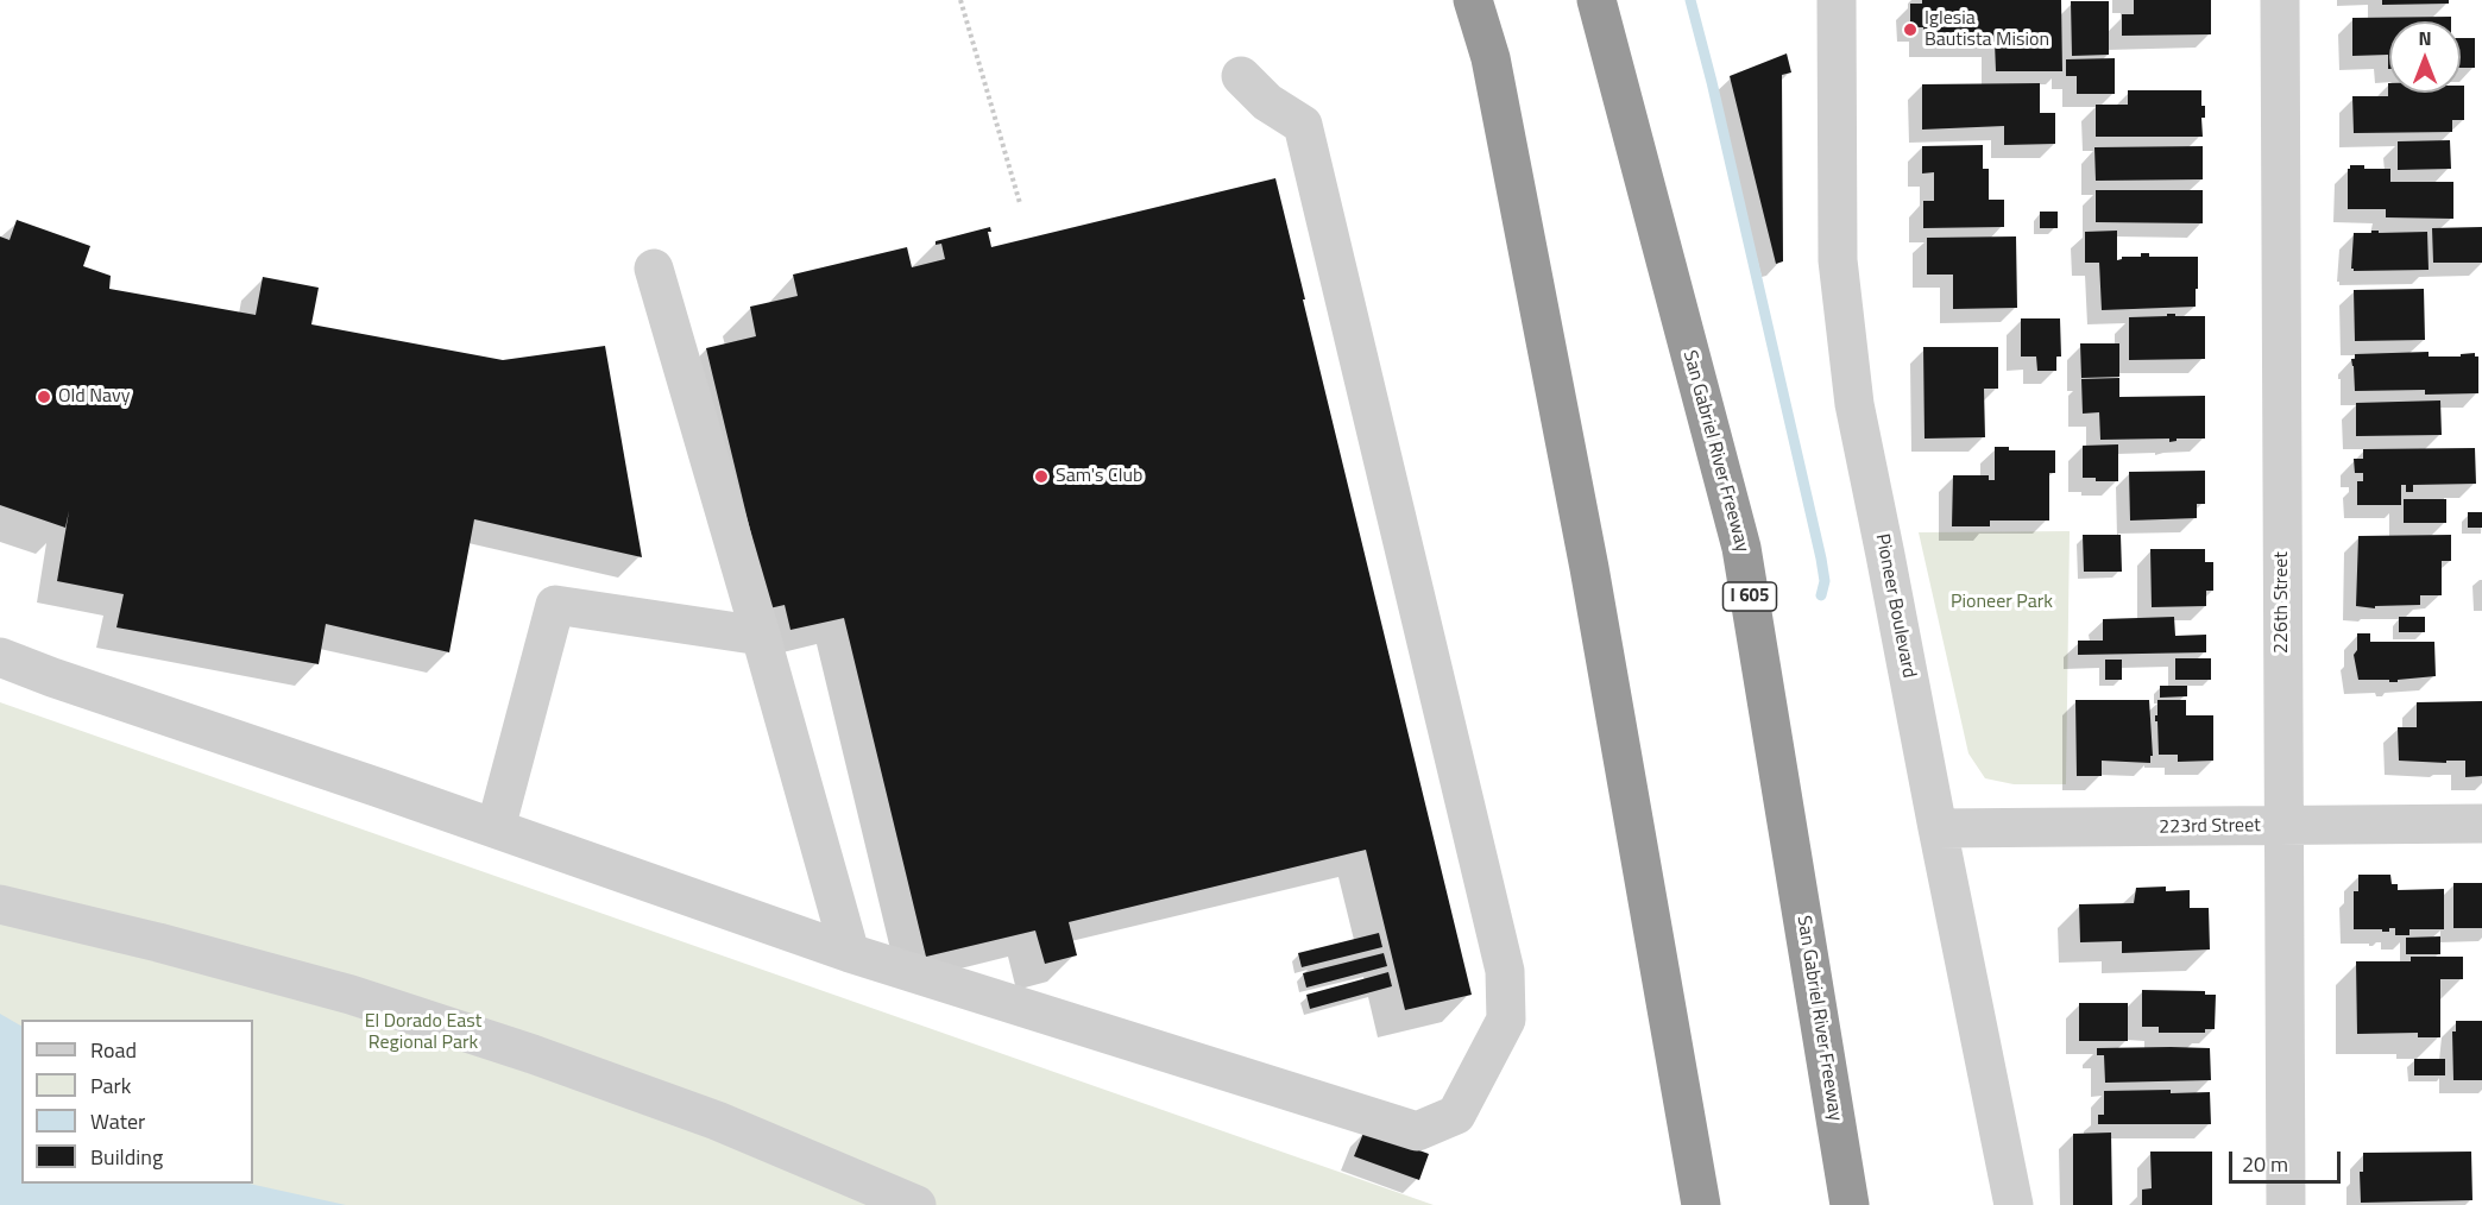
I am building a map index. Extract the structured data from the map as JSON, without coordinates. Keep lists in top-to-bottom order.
{
  "streets": {
    "highway": ["San Gabriel River Freeway", "I 605"],
    "street": ["226th Street", "Pioneer Boulevard", "223rd Street"]
  },
  "crossings": [
    ["226th Street", "223rd Street"],
    ["Pioneer Boulevard", "223rd Street"]
  ],
  "parks": ["Pioneer Park", "El Dorado East Regional Park"],
  "places": ["Iglesia Bautista Mision", "Old Navy", "Sam's Club"],
  "legend": [
    "Road",
    "Park",
    "Water",
    "Building"
  ],
  "scale_bar": "20 m",
  "north": "top"
}
